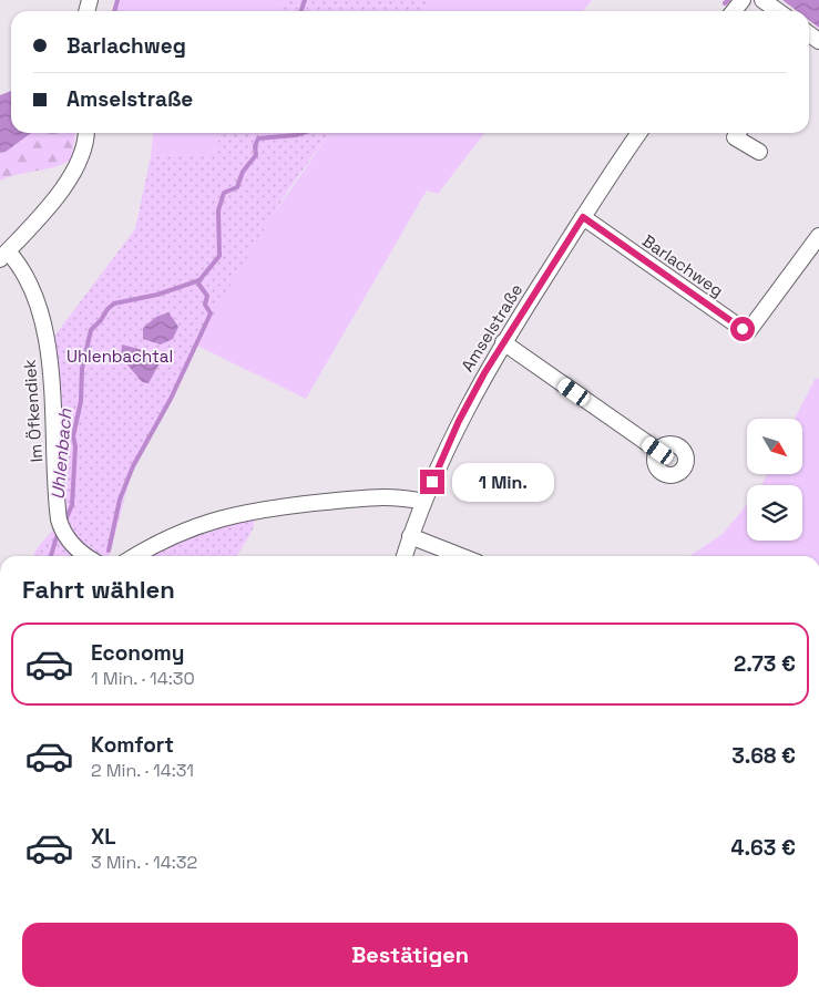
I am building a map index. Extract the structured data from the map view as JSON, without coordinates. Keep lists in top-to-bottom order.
{
  "streets": {
    "street": ["Barlachweg", "Amselstraße", "Im Öfkendiek"]
  },
  "crossings": [
    ["Barlachweg", "Amselstraße"]
  ],
  "water": ["Uhlenbach"],
  "parks": ["Uhlenbachtal"],
  "north": "bottom right",
  "page": {
    "banner": ["Barlachweg", "Amselstraße"],
    "bubble": "1 Min.",
    "heading": "Fahrt wählen",
    "list": [
      {
        "name": "Economy",
        "note": "1 Min. · 14:30",
        "value": "2.73 €"
      },
      {
        "name": "Komfort",
        "note": "2 Min. · 14:31",
        "value": "3.68 €"
      },
      {
        "name": "XL",
        "note": "3 Min. · 14:32",
        "value": "4.63 €"
      }
    ],
    "buttons": "Bestätigen"
  }
}
